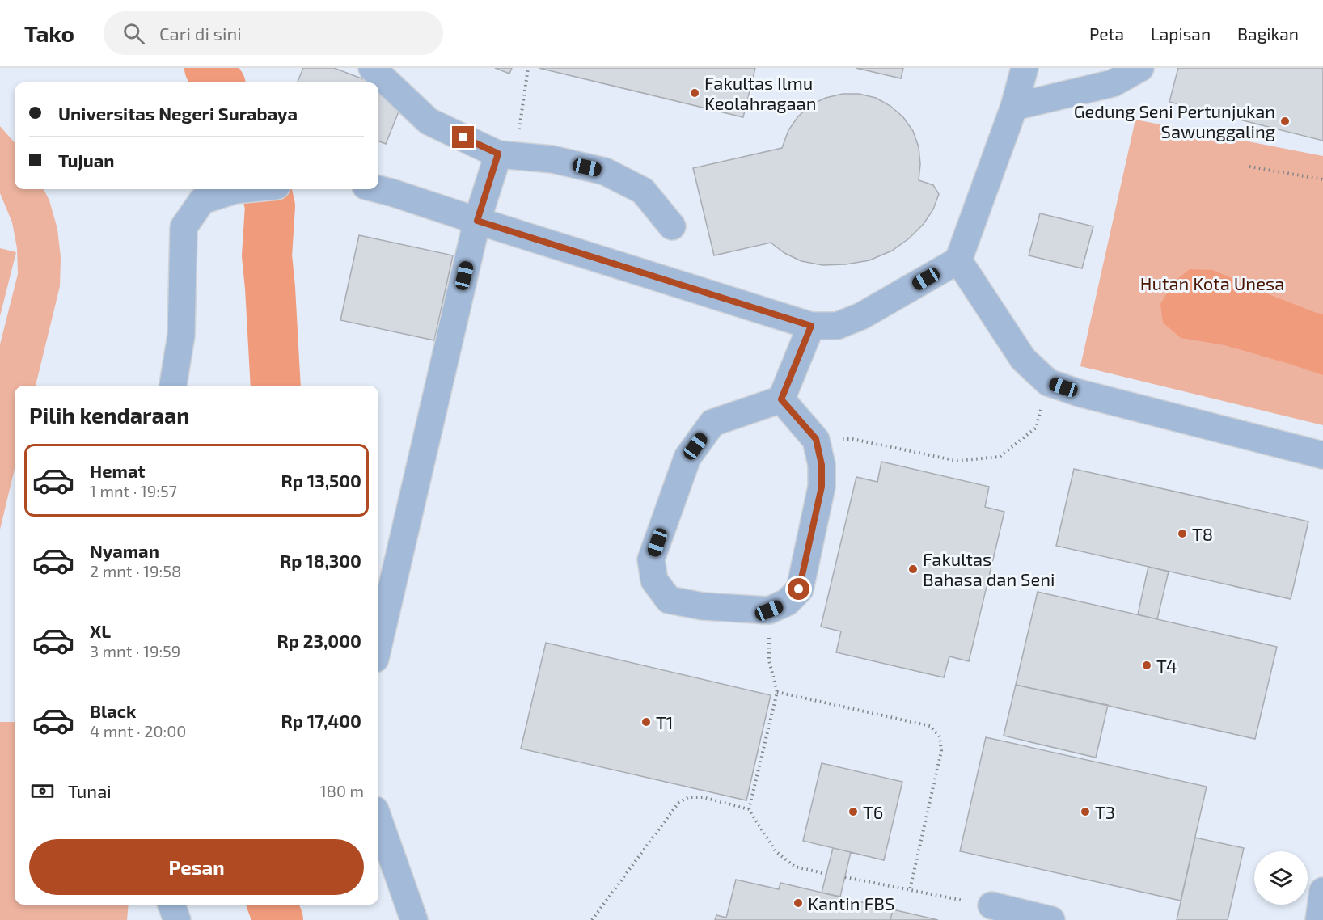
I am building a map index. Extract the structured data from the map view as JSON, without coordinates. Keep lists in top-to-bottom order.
{
  "parks": ["Hutan Kota Unesa"],
  "places": [
    "Fakultas Ilmu Keolahragaan",
    "Gedung Seni Pertunjukan Sawunggaling",
    "T8",
    "Fakultas Bahasa dan Seni",
    "T4",
    "T1",
    "T6",
    "T3",
    "Kantin FBS"
  ],
  "page": {
    "header": "Tako",
    "search": "Cari di sini",
    "nav": ["Peta", "Lapisan", "Bagikan"],
    "banner": ["Universitas Negeri Surabaya", "Tujuan"],
    "heading": "Pilih kendaraan",
    "list": [
      {
        "name": "Hemat",
        "note": "1 mnt · 19:57",
        "value": "Rp 13,500"
      },
      {
        "name": "Nyaman",
        "note": "2 mnt · 19:58",
        "value": "Rp 18,300"
      },
      {
        "name": "XL",
        "note": "3 mnt · 19:59",
        "value": "Rp 23,000"
      },
      {
        "name": "Black",
        "note": "4 mnt · 20:00",
        "value": "Rp 17,400"
      }
    ],
    "pay": ["Tunai", "180 m"],
    "buttons": "Pesan"
  }
}
